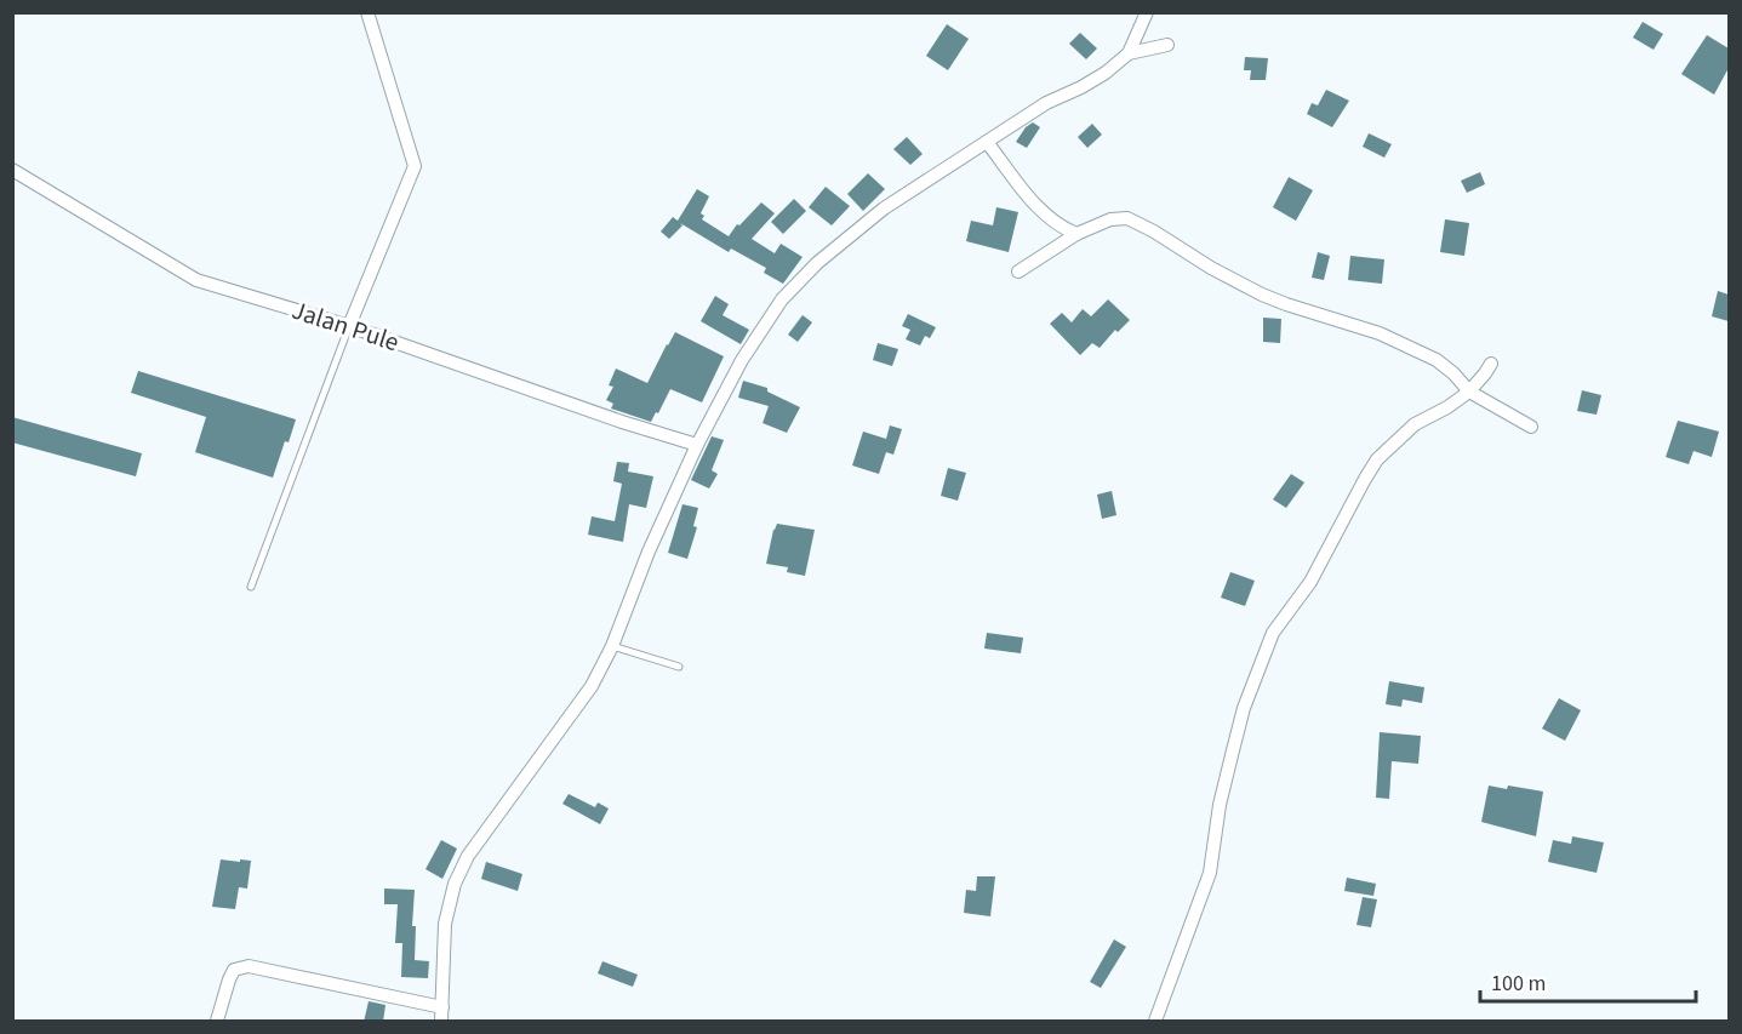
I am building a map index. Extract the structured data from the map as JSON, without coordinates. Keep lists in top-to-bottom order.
{
  "streets": {
    "street": ["Jalan Pule"]
  },
  "scale_bar": "100 m"
}
